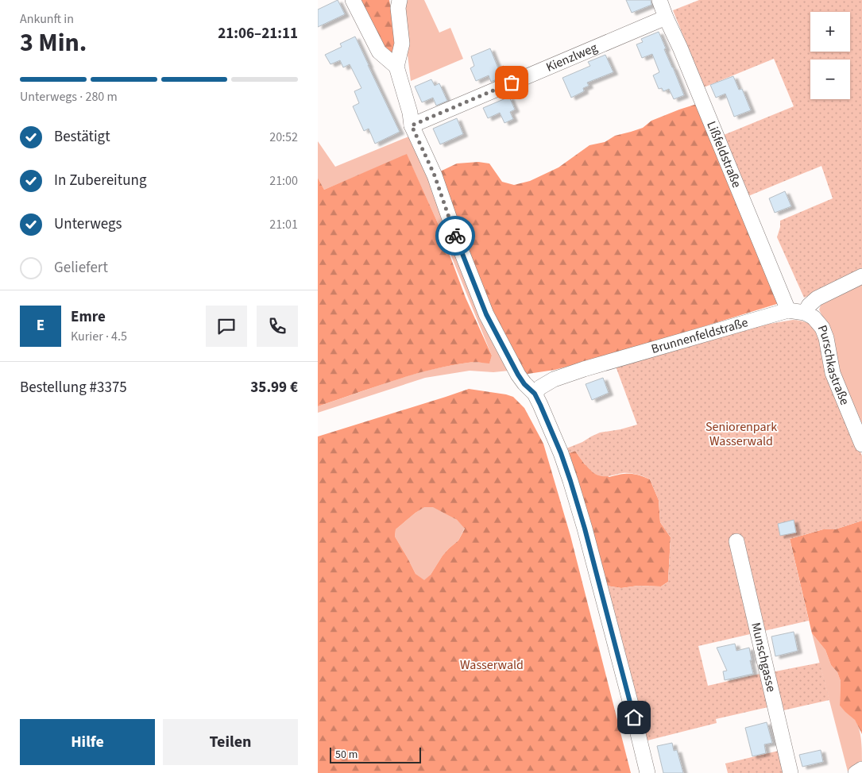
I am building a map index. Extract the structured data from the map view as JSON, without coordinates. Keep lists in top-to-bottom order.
{
  "streets": {
    "street": [
      "Kienzlweg",
      "Lißfeldstraße",
      "Brunnenfeldstraße",
      "Purschkastraße",
      "Munschgasse"
    ]
  },
  "crossings": [
    ["Kienzlweg", "Lißfeldstraße"],
    ["Lißfeldstraße", "Brunnenfeldstraße"],
    ["Brunnenfeldstraße", "Purschkastraße"]
  ],
  "parks": ["Seniorenpark Wasserwald", "Wasserwald"],
  "scale_bar": "50 m",
  "page": {
    "heading": ["3 Min.", "Ankunft in", "21:06–21:11"],
    "panel": [
      "Emre",
      "Kurier · 4.5",
      "Bestellung #3375",
      "35.99 €"
    ],
    "map_buttons": ["+", "−"],
    "bar": "Unterwegs · 280 m",
    "list": [
      ["Bestätigt", "20:52"],
      ["In Zubereitung", "21:00"],
      ["Unterwegs", "21:01"],
      "Geliefert"
    ],
    "round": "E",
    "buttons": ["Hilfe", "Teilen"],
    "scale": "50 m"
  }
}
